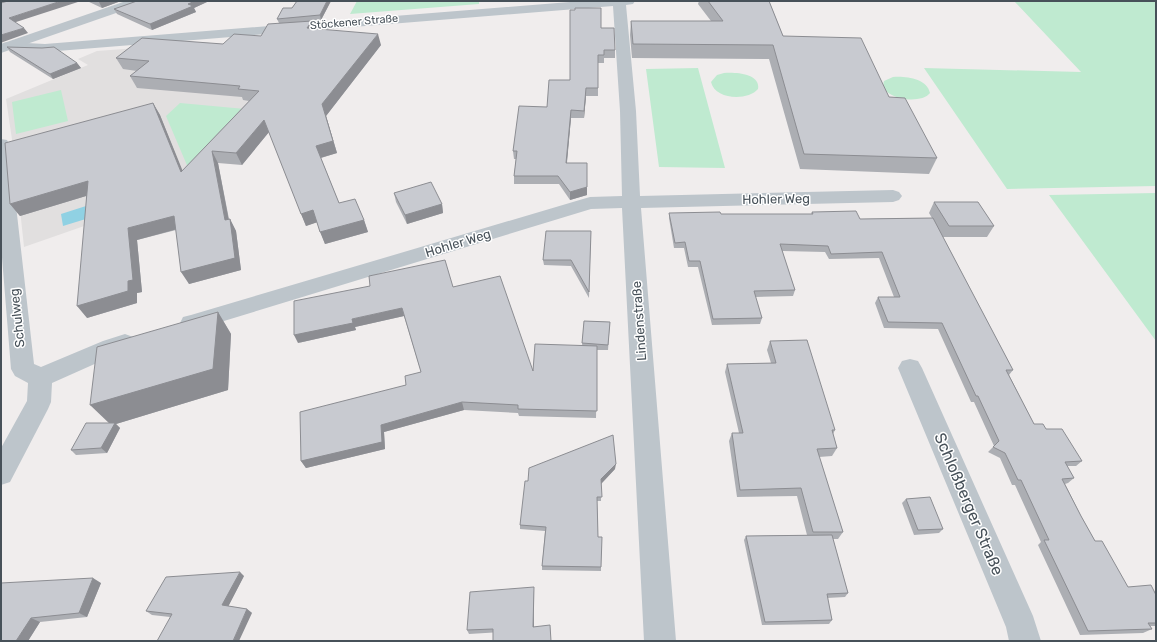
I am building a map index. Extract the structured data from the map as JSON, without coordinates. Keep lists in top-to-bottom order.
{
  "streets": {
    "street": [
      "Stöckener Straße",
      "Hohler Weg",
      "Schulweg",
      "Lindenstraße",
      "Schloßberger Straße"
    ]
  },
  "crossings": [
    ["Stöckener Straße", "Lindenstraße"],
    ["Hohler Weg", "Lindenstraße"]
  ]
}
